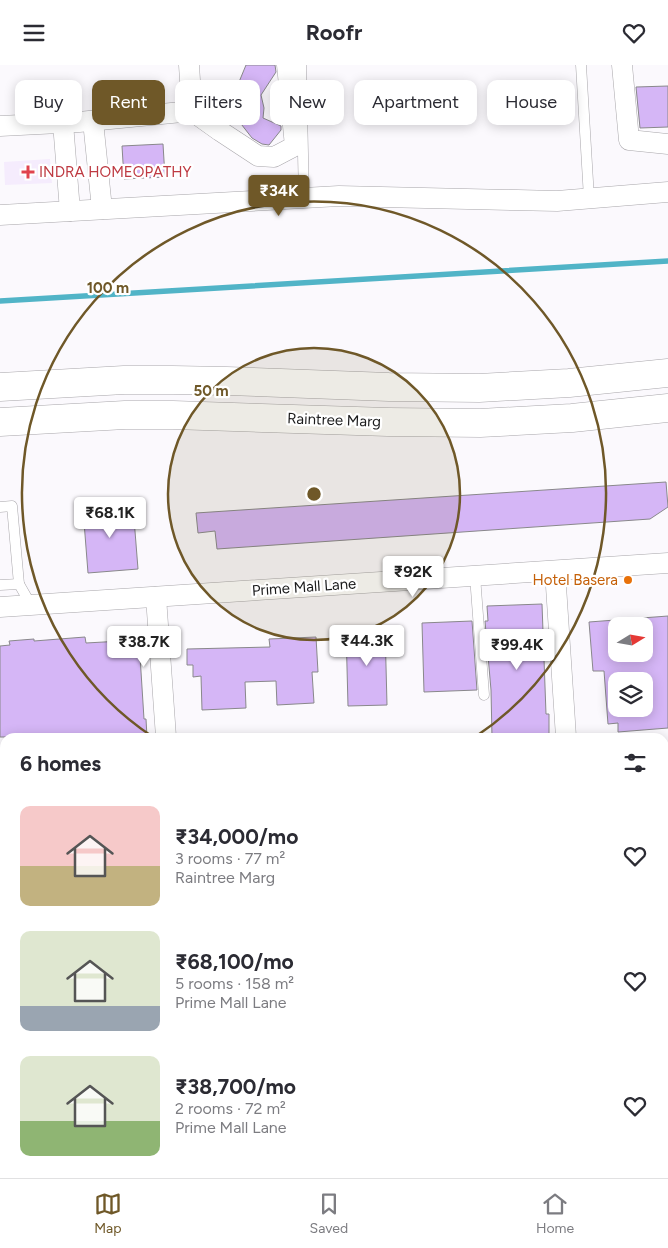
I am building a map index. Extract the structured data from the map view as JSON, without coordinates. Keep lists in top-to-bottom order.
{
  "streets": {
    "main road": ["Raintree Marg"],
    "street": ["Prime Mall Lane"]
  },
  "places": {
    "health": ["INDRA HOMEOPATHY"],
    "other": ["Hotel Basera"]
  },
  "north": "right",
  "page": {
    "header": "Roofr",
    "chip": [
      "Buy",
      "Rent",
      "Filters",
      "New",
      "Apartment",
      "House"
    ],
    "price": [
      "₹34K",
      "₹68.1K",
      "₹92K",
      "₹44.3K",
      "₹38.7K",
      "₹99.4K"
    ],
    "heading": "6 homes",
    "list": [
      {
        "name": "₹34,000/mo",
        "note": "3 rooms · 77 m² · Raintree Marg"
      },
      {
        "name": "₹68,100/mo",
        "note": "5 rooms · 158 m² · Prime Mall Lane"
      },
      {
        "name": "₹38,700/mo",
        "note": "2 rooms · 72 m² · Prime Mall Lane"
      }
    ],
    "tabs": ["Map", "Saved", "Home"]
  },
  "rings": ["100 m", "50 m"]
}
